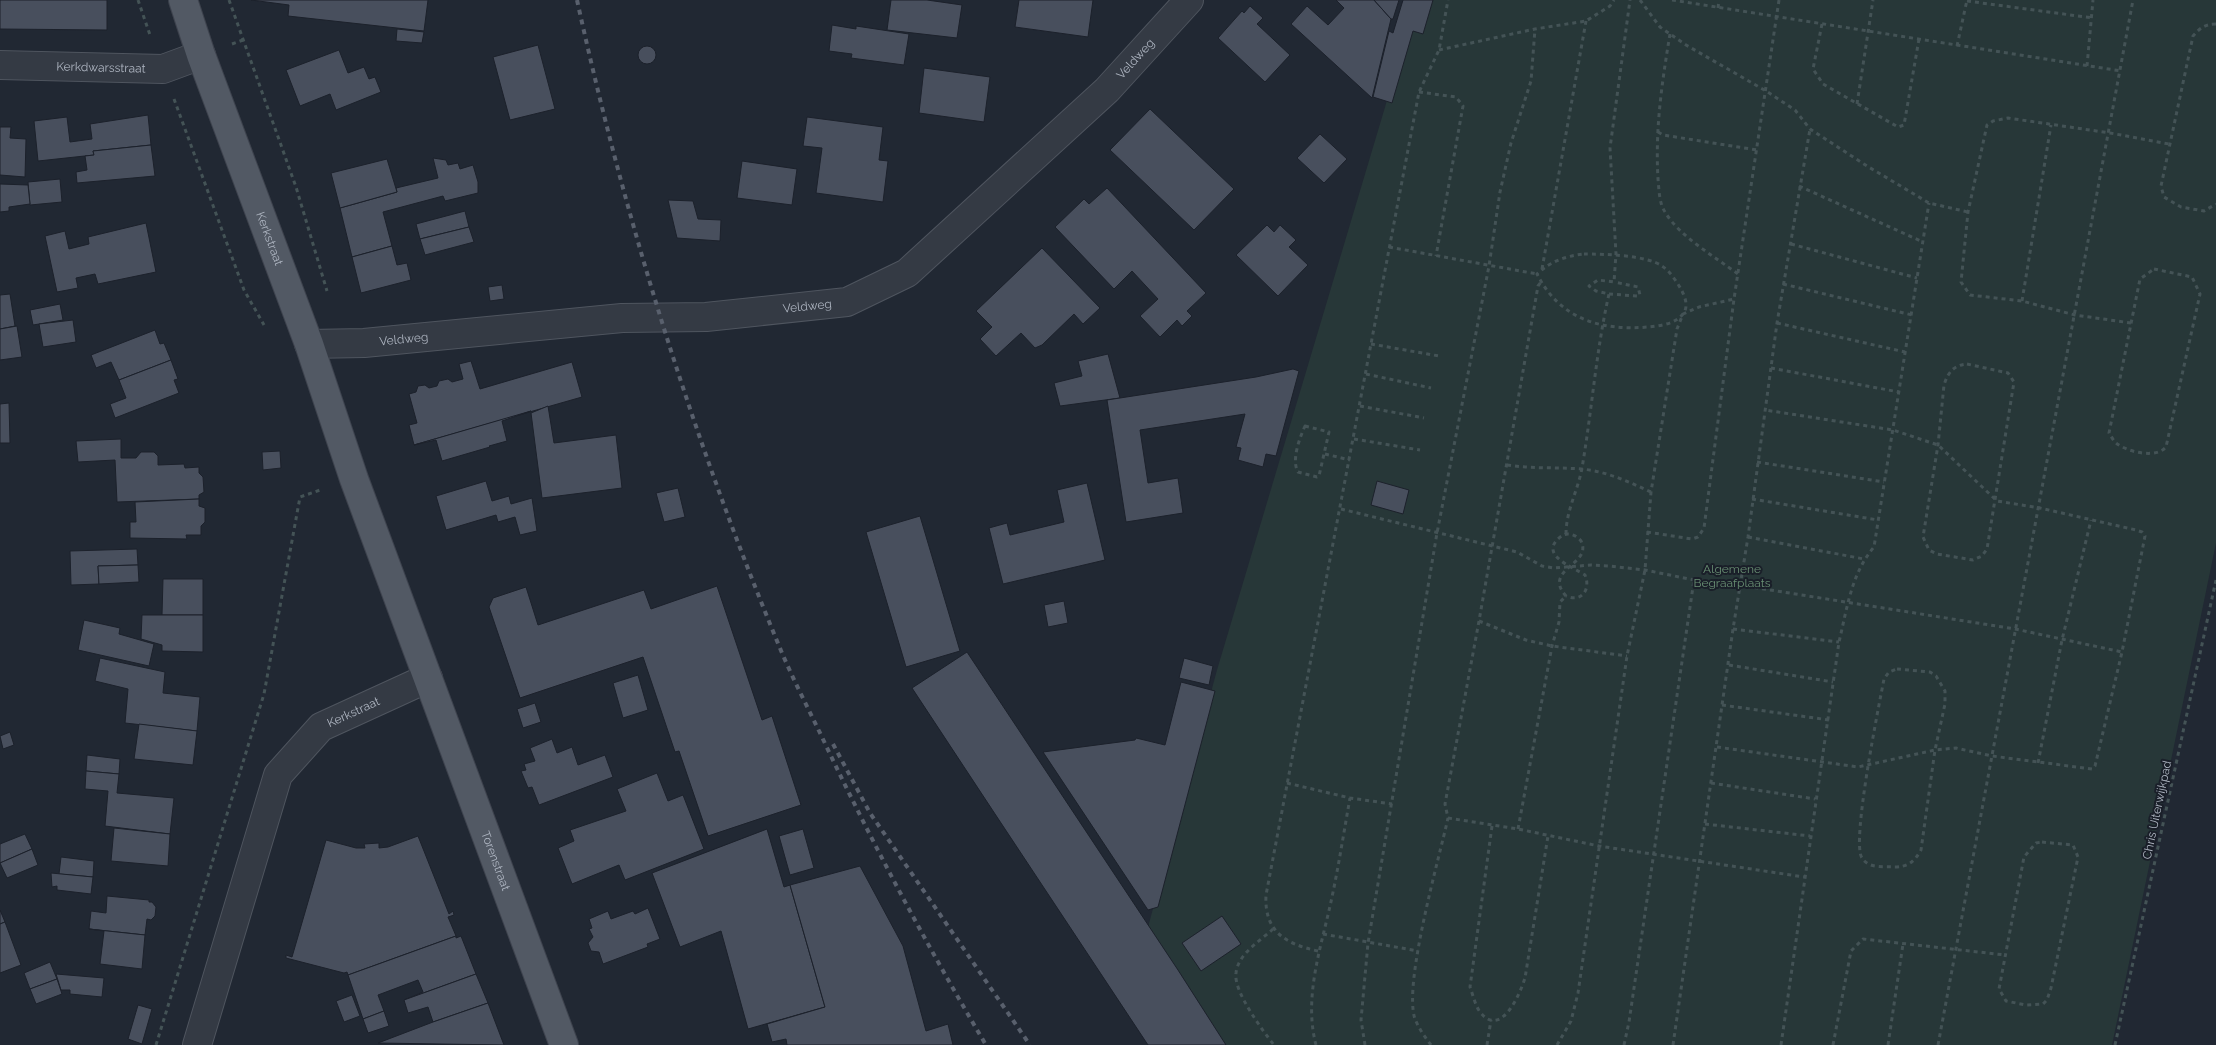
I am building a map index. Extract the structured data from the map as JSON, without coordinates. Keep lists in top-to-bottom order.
{
  "streets": {
    "main road": ["Kerkstraat", "Torenstraat"],
    "street": ["Veldweg", "Kerkdwarsstraat"],
    "path": ["Chris Uiterwijkpad"]
  },
  "crossings": [
    ["Veldweg", "Kerkstraat"],
    ["Kerkdwarsstraat", "Kerkstraat"],
    ["Kerkstraat", "Torenstraat"]
  ],
  "parks": ["Algemene Begraafplaats"]
}
